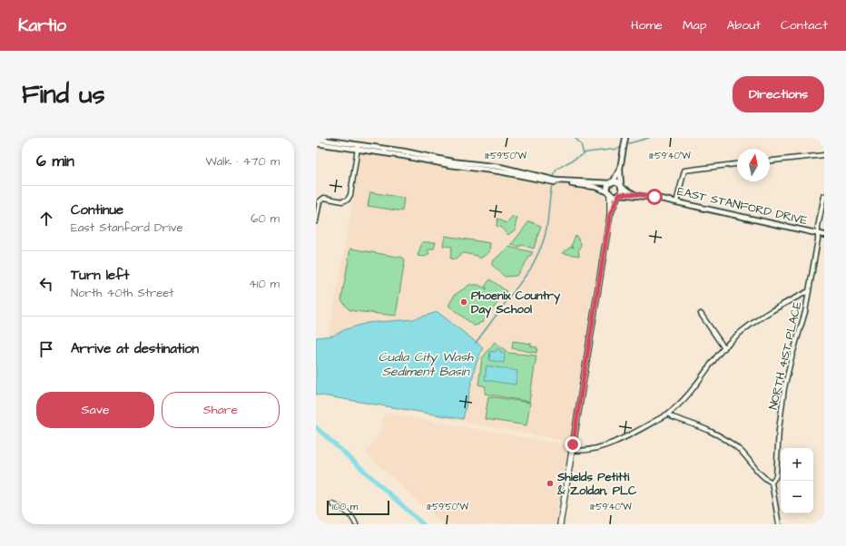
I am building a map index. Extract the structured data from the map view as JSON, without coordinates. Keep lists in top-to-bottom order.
{
  "streets": {
    "street": ["EAST STANFORD DRIVE", "NORTH 41ST PLACE"]
  },
  "crossings": [
    ["EAST STANFORD DRIVE", "NORTH 41ST PLACE"]
  ],
  "water": ["Cudia City Wash Sediment Basin"],
  "places": ["Phoenix Country Day School", "Shields Petitti & Zoldan, PLC"],
  "scale_bar": "100 m",
  "north": "top",
  "page": {
    "header": "Kartio",
    "nav": [
      "Home",
      "Map",
      "About",
      "Contact"
    ],
    "buttons": [
      "Directions",
      ["Save", "Share"]
    ],
    "title": "Find us",
    "heading": ["6 min", "Walk · 470 m"],
    "list": [
      ["Continue", "East Stanford Drive", "60 m"],
      ["Turn left", "North 40th Street", "410 m"],
      "Arrive at destination"
    ],
    "map_buttons": ["+", "−"],
    "scale": "100 m"
  },
  "coordinates": ["111°59'50\"W", "111°59'40\"W"]
}
